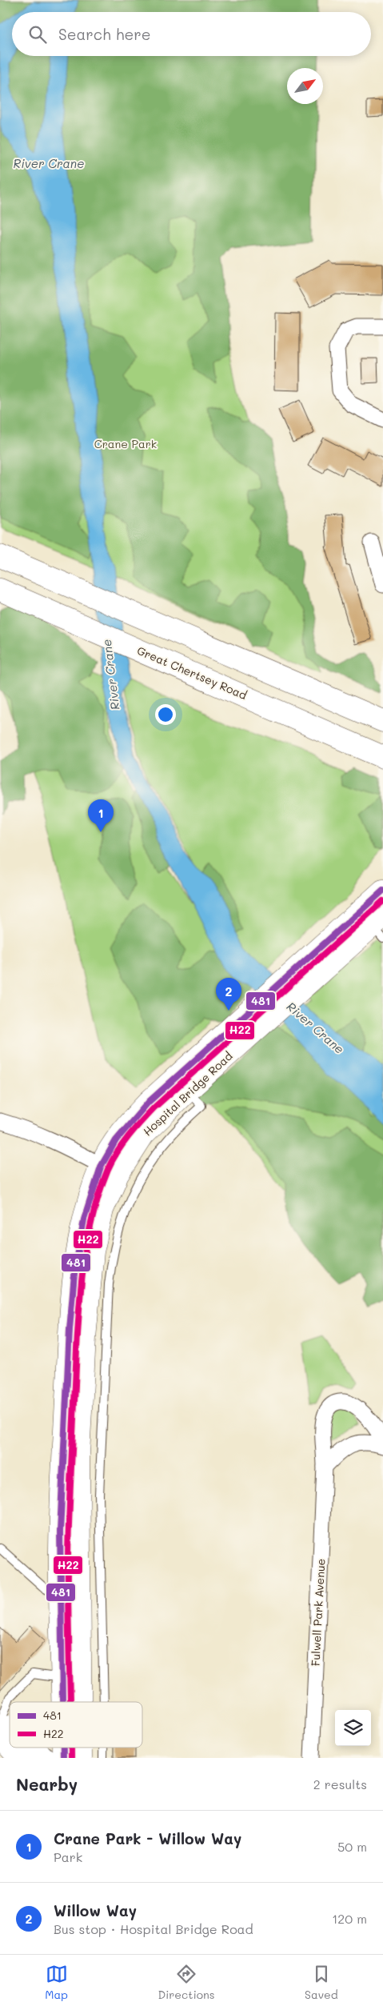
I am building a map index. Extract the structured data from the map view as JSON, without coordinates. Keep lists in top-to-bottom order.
{
  "streets": {
    "main road": ["Great Chertsey Road", "Hospital Bridge Road"],
    "street": ["Fulwell Park Avenue"]
  },
  "water": ["River Crane"],
  "parks": ["Crane Park"],
  "lines": ["transit line 481", "transit line H22"],
  "legend": ["481", "H22"],
  "north": "top right",
  "page": {
    "search": "Search here",
    "pins": ["1", "2"],
    "heading": ["Nearby", "2 results"],
    "list": [
      {
        "mark": "1",
        "name": "Crane Park - Willow Way",
        "note": "Park",
        "value": "50 m"
      },
      {
        "mark": "2",
        "name": "Willow Way",
        "note": "Bus stop · Hospital Bridge Road",
        "value": "120 m"
      }
    ],
    "nav": ["Map", "Directions", "Saved"]
  }
}
